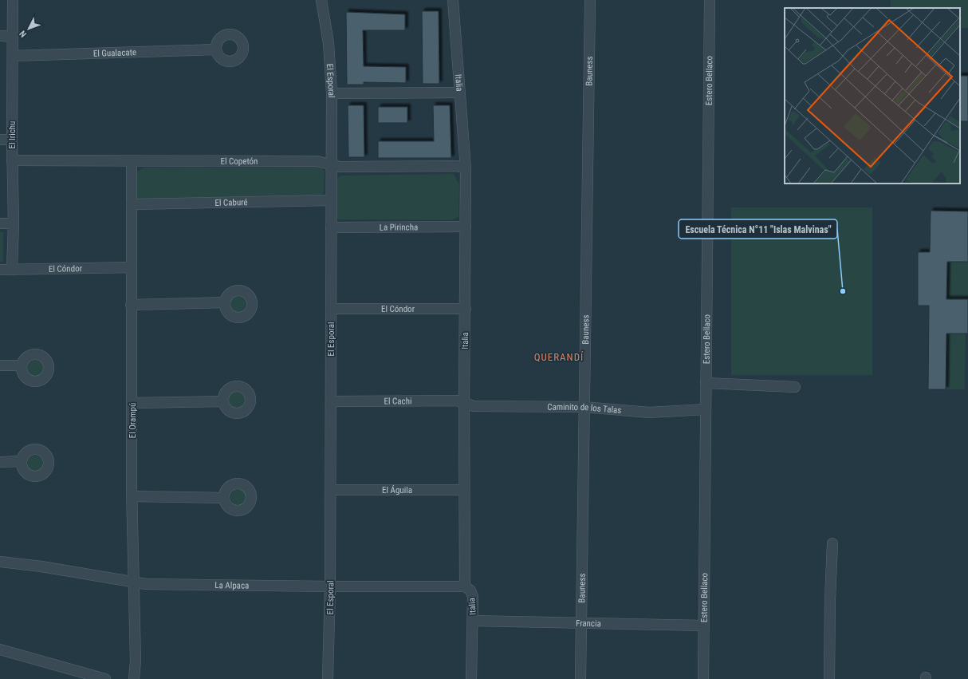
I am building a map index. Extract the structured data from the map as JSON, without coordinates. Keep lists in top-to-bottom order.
{
  "streets": {
    "street": [
      "El Gualacate",
      "Bauness",
      "El Esporal",
      "Estero Bellaco",
      "Italia",
      "El Irichu",
      "El Copetón",
      "El Caburé",
      "La Pirincha",
      "El Cóndor",
      "El Cachi",
      "Caminito de los Talas",
      "El Orampú",
      "El Águila",
      "La Alpaca",
      "Francia"
    ]
  },
  "crossings": [
    ["El Gualacate", "El Irichu"],
    ["Bauness", "Caminito de los Talas"],
    ["Bauness", "Francia"],
    ["El Esporal", "El Copetón"],
    ["El Esporal", "El Caburé"],
    ["El Esporal", "La Pirincha"],
    ["El Esporal", "El Cóndor"],
    ["El Esporal", "El Cachi"],
    ["El Esporal", "El Águila"],
    ["El Esporal", "La Alpaca"],
    ["Estero Bellaco", "Caminito de los Talas"],
    ["Estero Bellaco", "Francia"],
    ["Italia", "El Copetón"],
    ["Italia", "La Pirincha"],
    ["Italia", "El Cóndor"],
    ["Italia", "El Cachi"],
    ["Italia", "Caminito de los Talas"],
    ["Italia", "El Águila"],
    ["Italia", "La Alpaca"],
    ["Italia", "Francia"],
    ["El Irichu", "El Copetón"],
    ["El Irichu", "El Cóndor"],
    ["El Copetón", "El Orampú"],
    ["El Caburé", "El Orampú"],
    ["El Cóndor", "El Orampú"],
    ["El Cachi", "Caminito de los Talas"],
    ["El Orampú", "La Alpaca"]
  ],
  "districts": ["QUERANDÍ"],
  "places": ["Escuela Técnica N°11 \"Islas Malvinas\""],
  "north": "bottom left"
}
